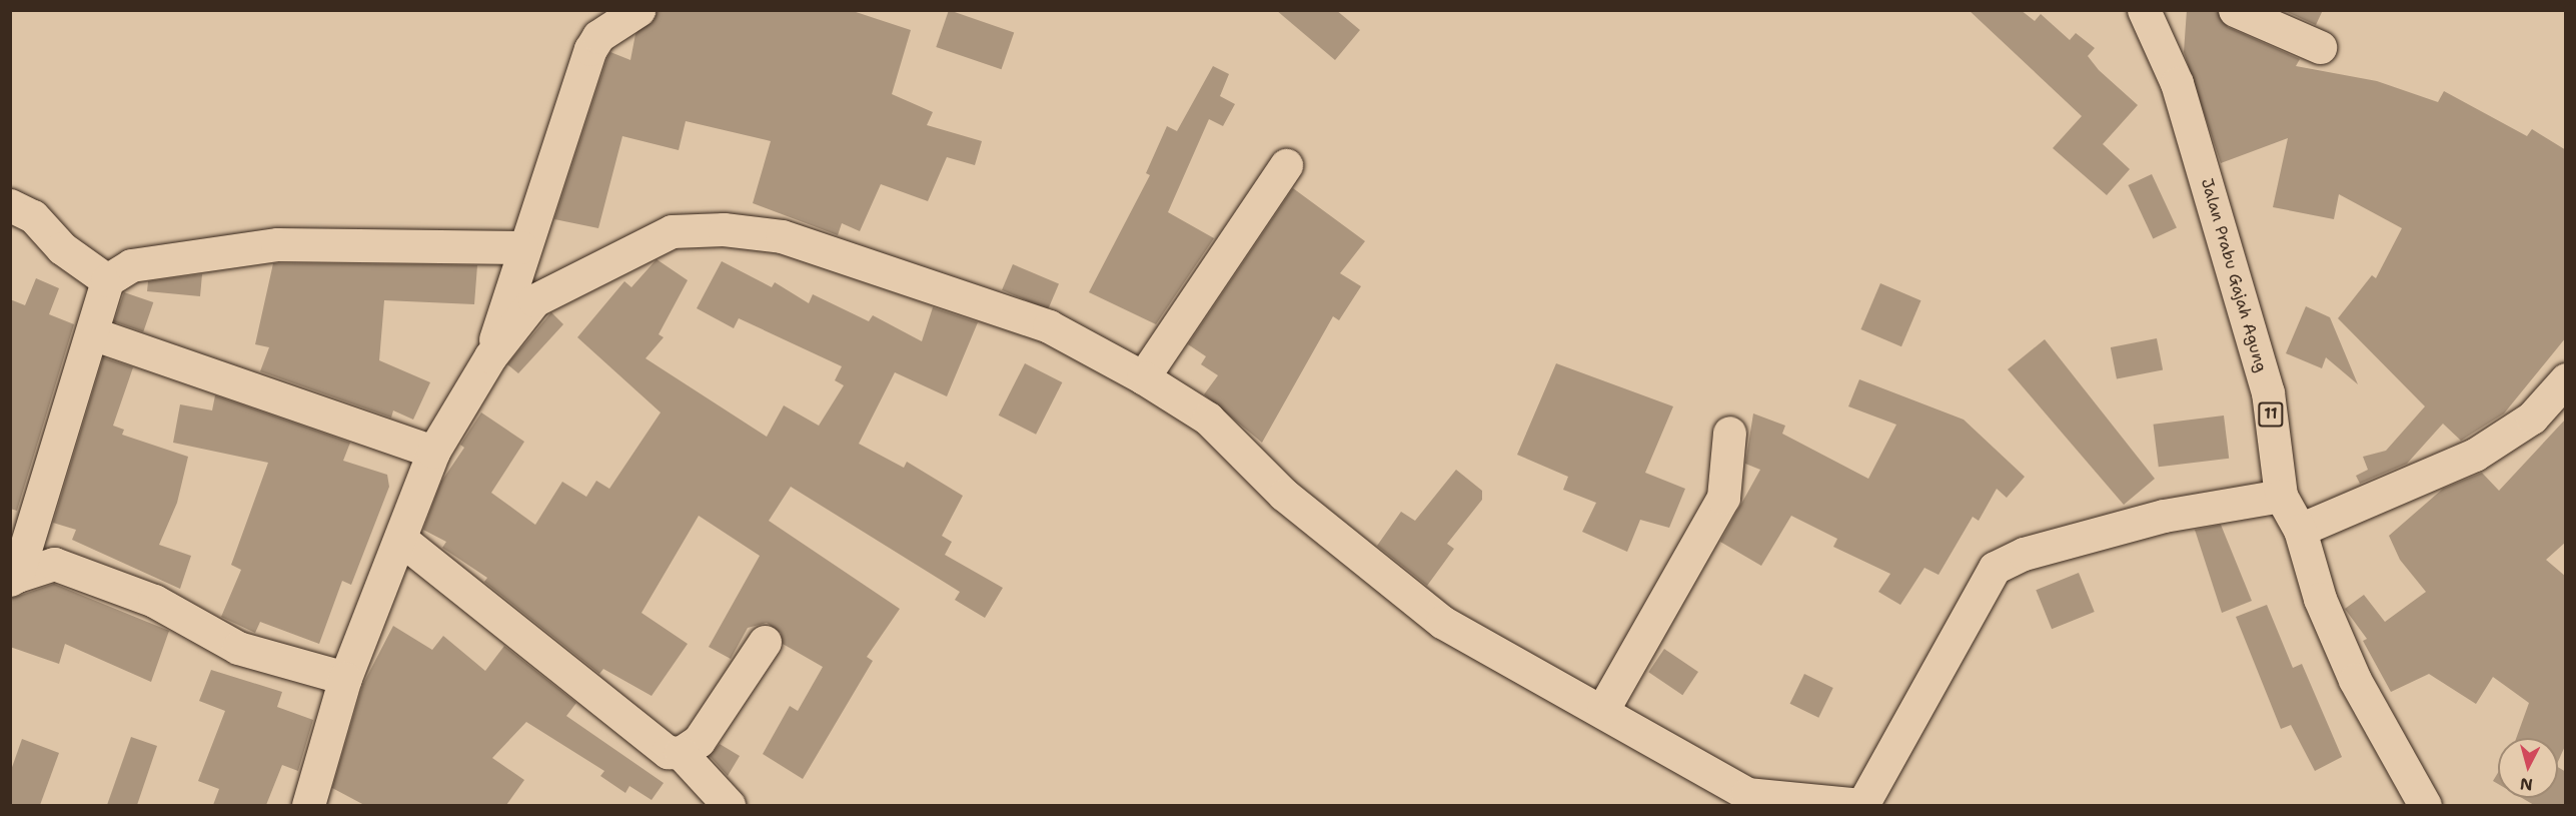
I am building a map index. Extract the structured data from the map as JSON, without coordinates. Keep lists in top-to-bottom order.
{
  "streets": {
    "main road": ["Jalan Prabu Gajah Agung", "11"]
  },
  "north": "bottom"
}
